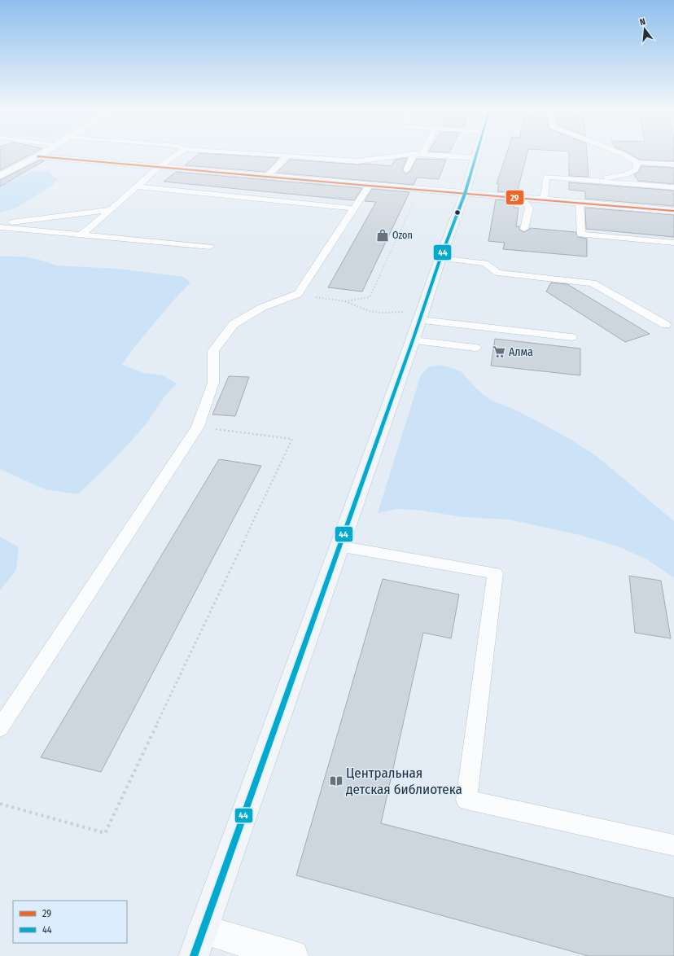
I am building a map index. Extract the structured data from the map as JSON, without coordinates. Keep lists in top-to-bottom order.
{
  "places": {
    "shop": ["Ozon"],
    "supermarket": ["Алма"],
    "library": ["Центральная детская библиотека"]
  },
  "lines": ["transit line 44", "transit line 29"],
  "legend": ["29", "44"],
  "north": "top"
}
